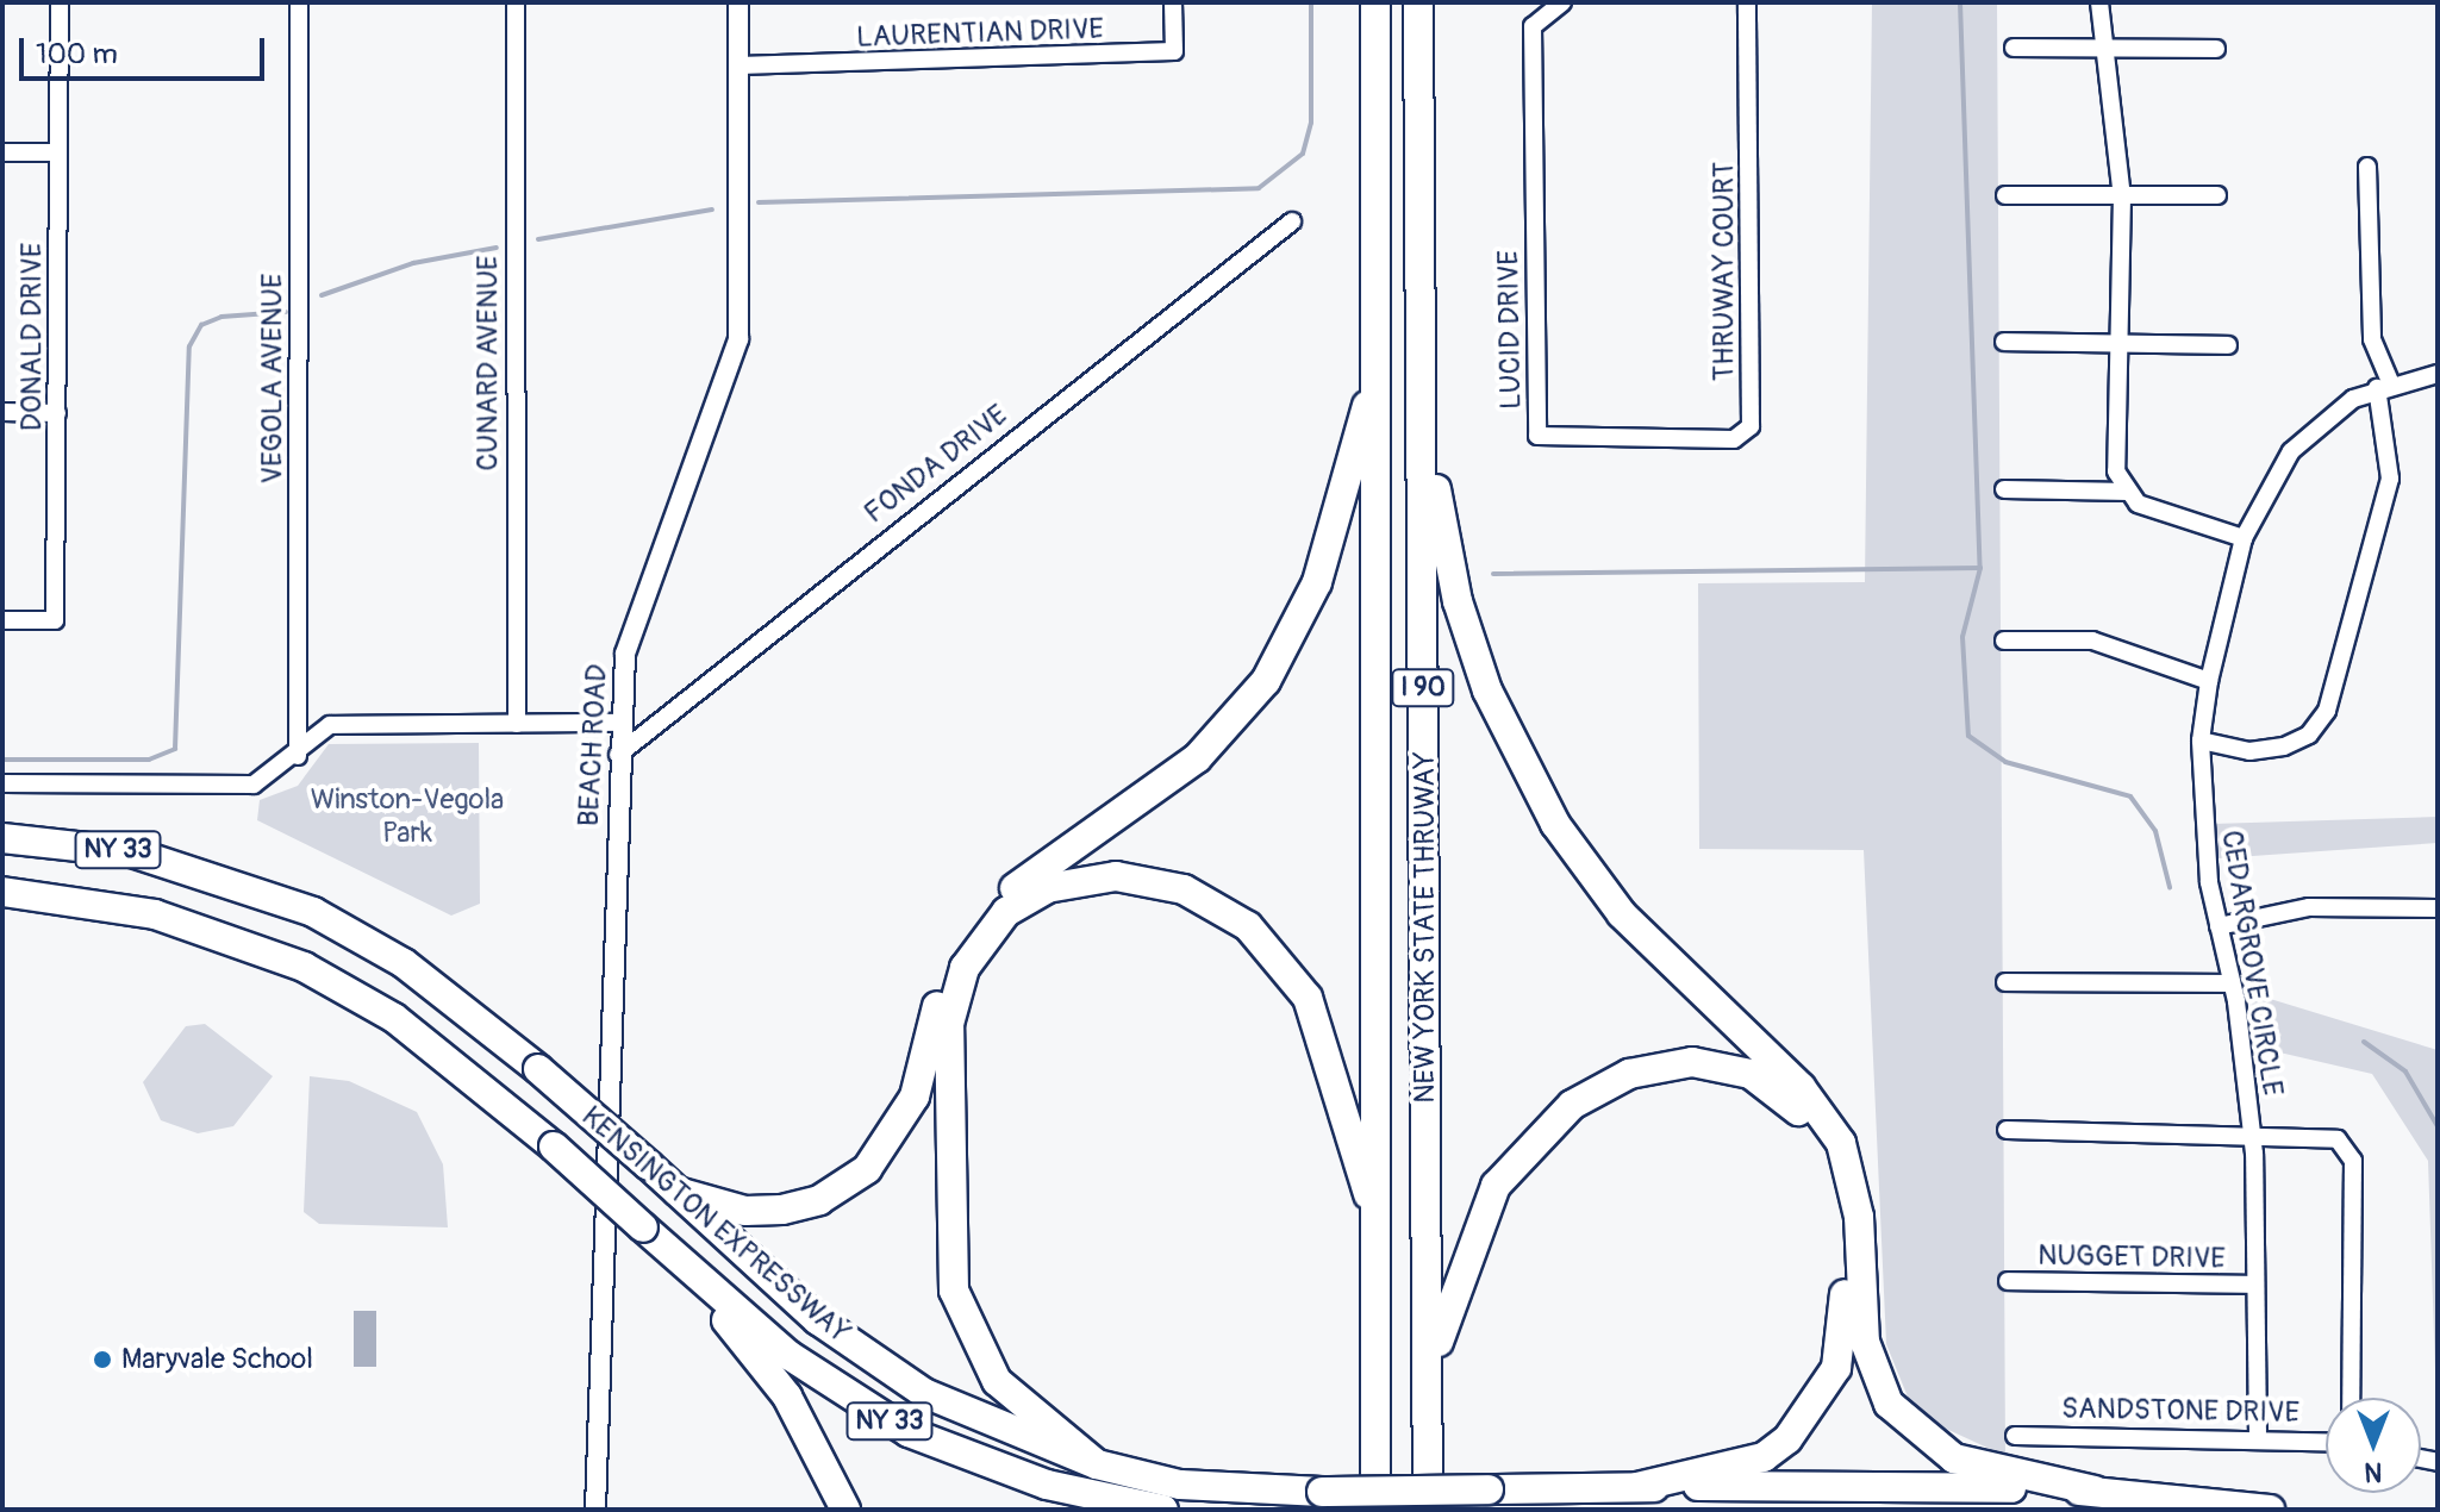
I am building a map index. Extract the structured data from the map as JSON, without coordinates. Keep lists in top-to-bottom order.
{
  "streets": {
    "highway": [
      "I 90",
      "NY 33",
      "NEW YORK STATE THRUWAY",
      "KENSINGTON EXPRESSWAY"
    ],
    "street": [
      "LAURENTIAN DRIVE",
      "THRUWAY COURT",
      "LUCID DRIVE",
      "DONALD DRIVE",
      "CUNARD AVENUE",
      "VEGOLA AVENUE",
      "FONDA DRIVE",
      "BEACH ROAD",
      "CEDARGROVE CIRCLE",
      "NUGGET DRIVE",
      "SANDSTONE DRIVE"
    ]
  },
  "crossings": [
    ["LAURENTIAN DRIVE", "BEACH ROAD"],
    ["THRUWAY COURT", "LUCID DRIVE"],
    ["FONDA DRIVE", "BEACH ROAD"],
    ["CEDARGROVE CIRCLE", "NUGGET DRIVE"],
    ["CEDARGROVE CIRCLE", "SANDSTONE DRIVE"]
  ],
  "parks": ["Winston-Vegola Park"],
  "places": ["Maryvale School"],
  "scale_bar": "100 m",
  "north": "bottom"
}
